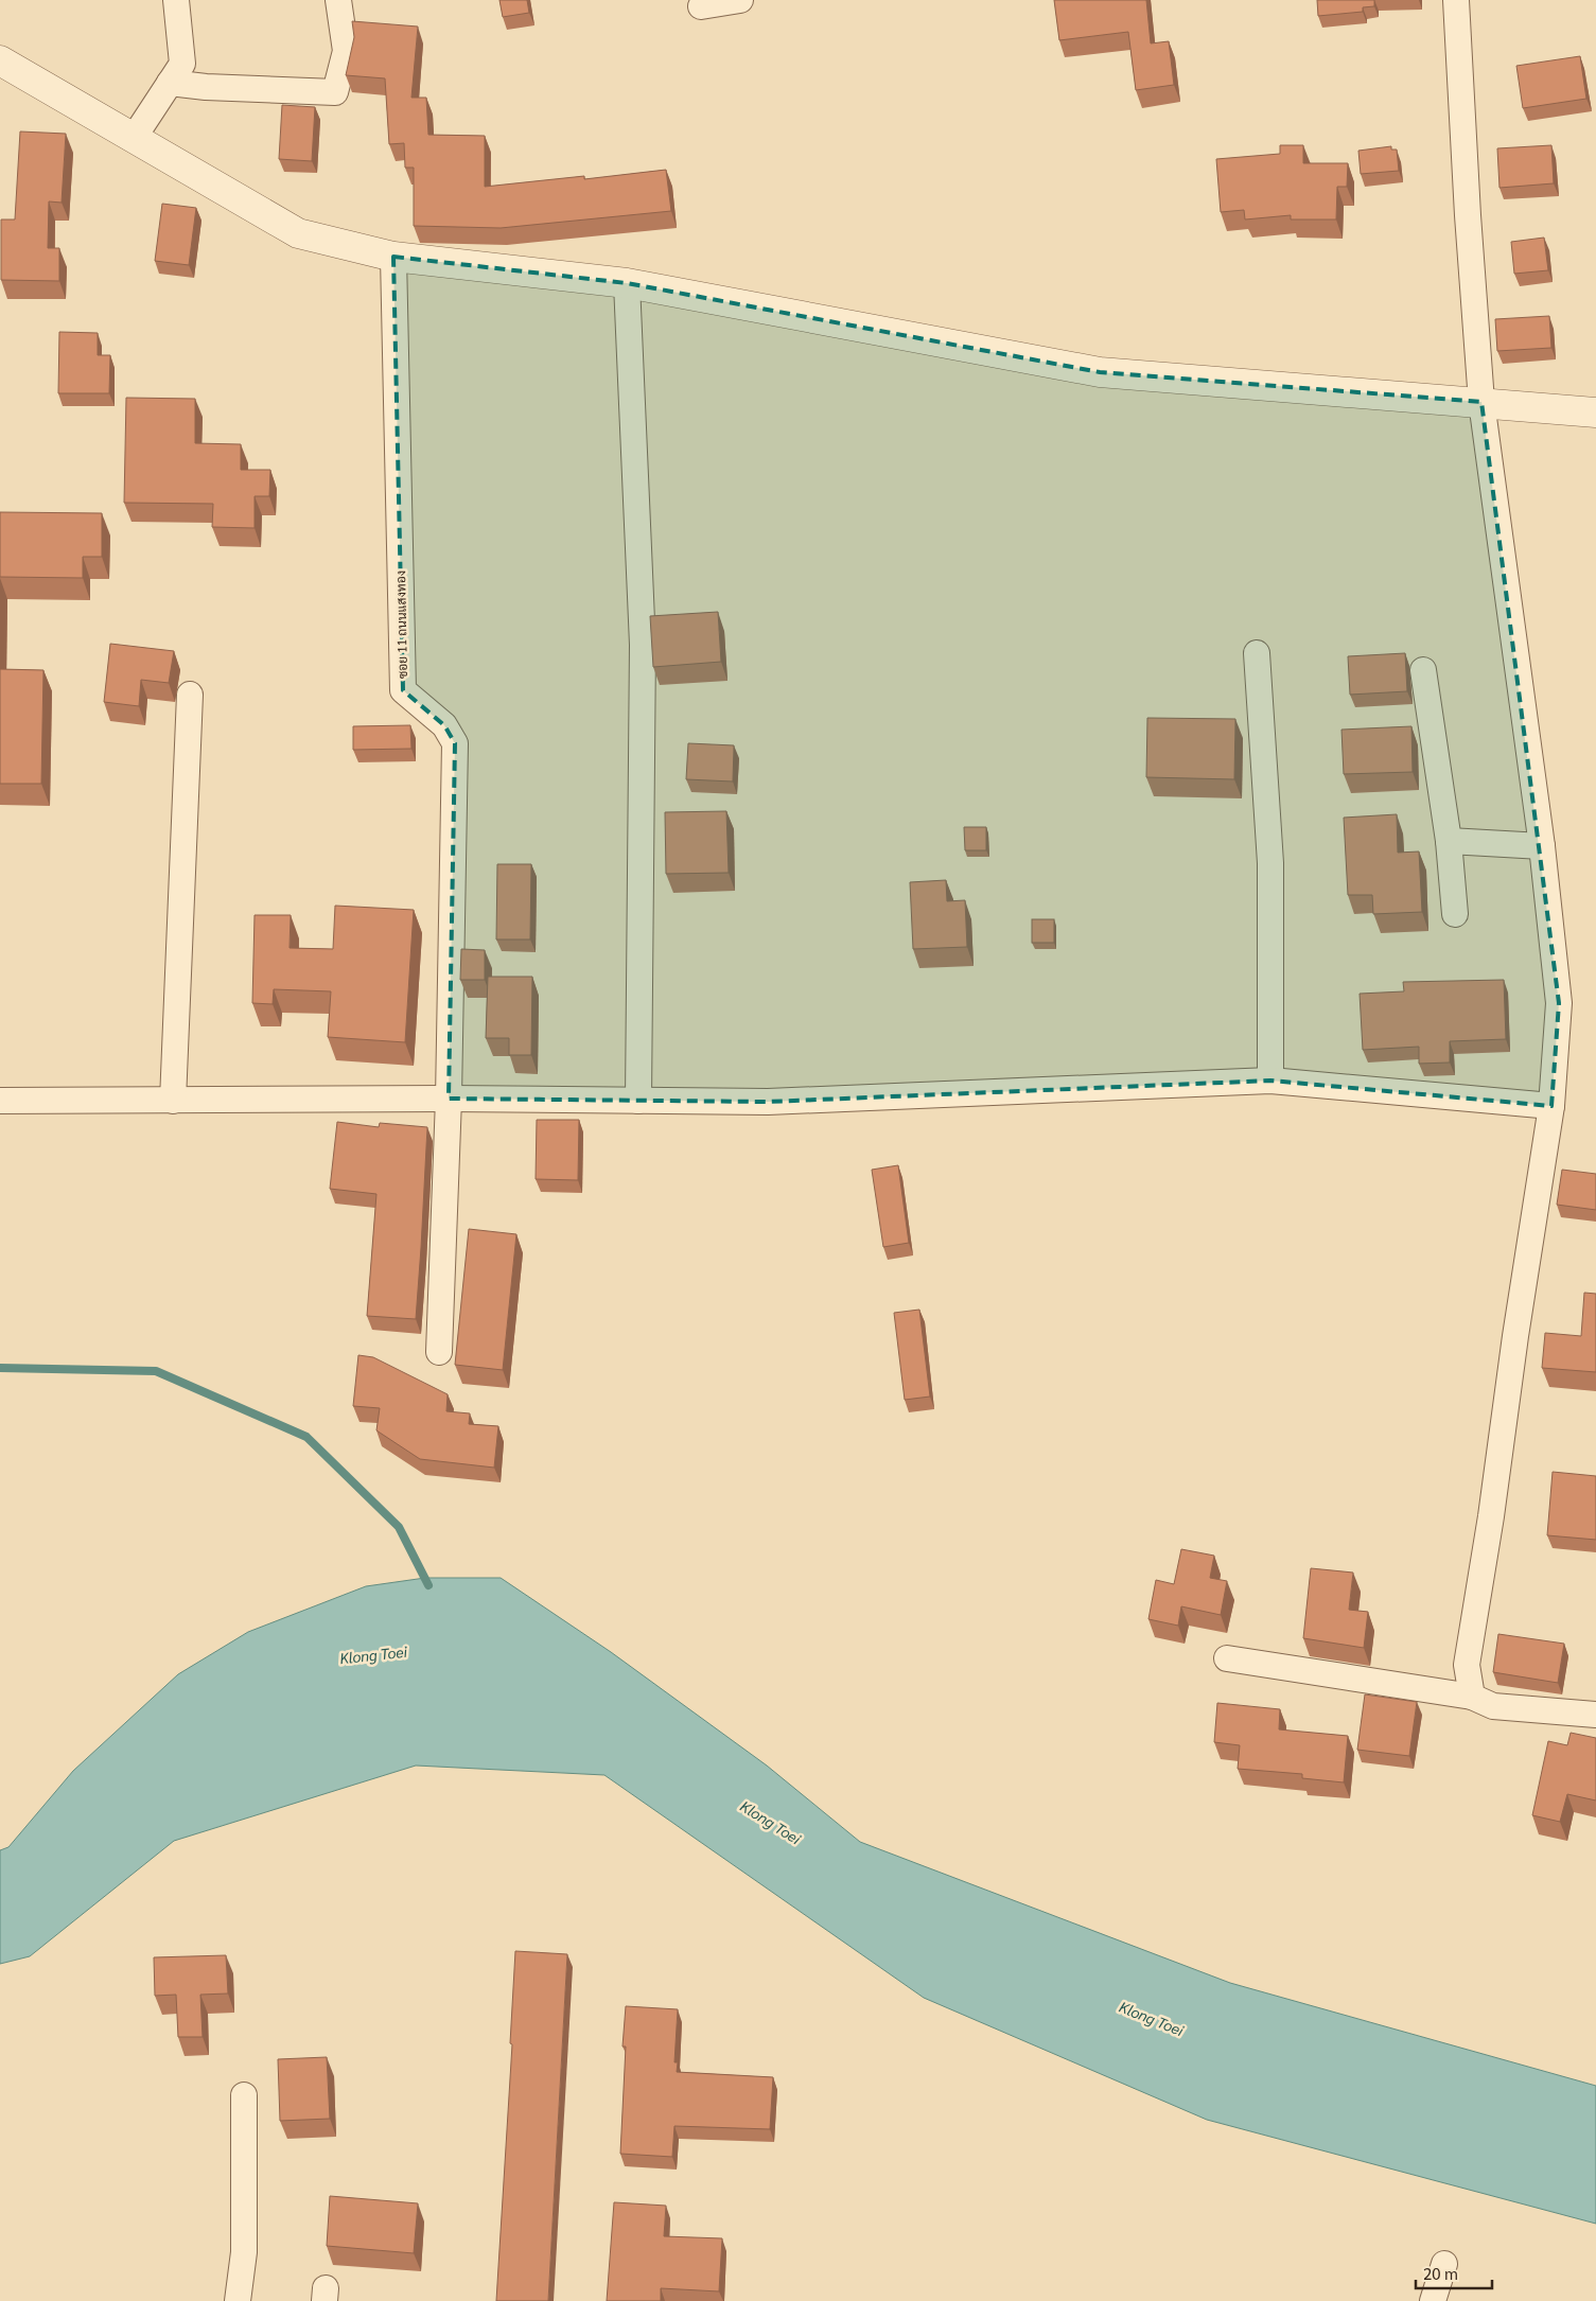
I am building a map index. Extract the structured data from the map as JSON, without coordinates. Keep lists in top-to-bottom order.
{
  "streets": {
    "street": ["ซอย 11 ถนนแสงทอง"]
  },
  "water": ["Klong Toei"],
  "scale_bar": "20 m"
}
